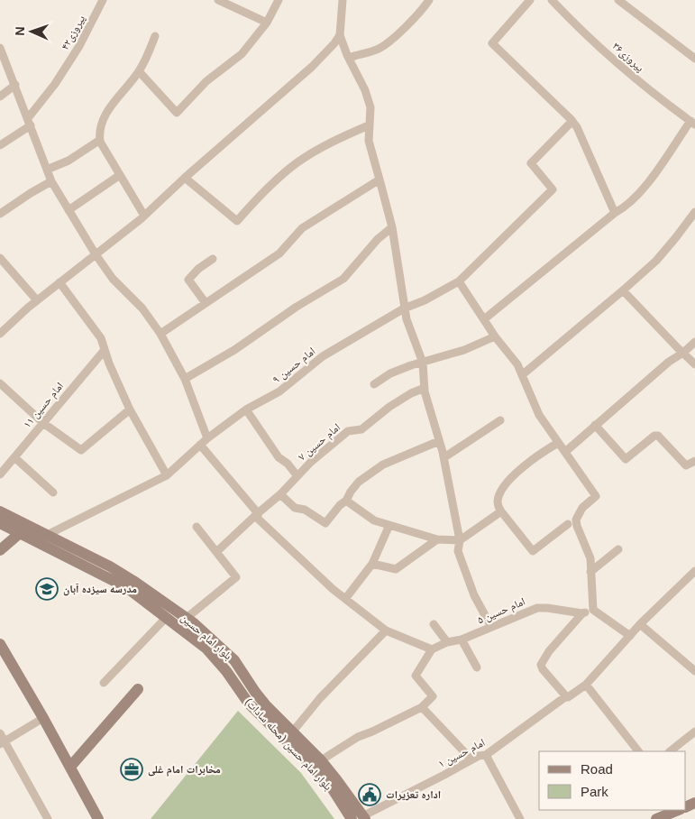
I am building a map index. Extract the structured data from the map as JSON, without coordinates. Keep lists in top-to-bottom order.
{
  "streets": {
    "street": [
      "پیروزی۴۲",
      "پیروزی۳۶",
      "امام حسین ۹",
      "امام حسین ۱۱",
      "امام حسین ۷",
      "امام حسین ۵",
      "بلوار امام حسین",
      "بلوار امام حسین (محله سادات)",
      "امام حسین ۱"
    ]
  },
  "crossings": [
    ["امام حسین ۹", "بلوار امام حسین"],
    ["بلوار امام حسین", "بلوار امام حسین (محله سادات)"],
    ["بلوار امام حسین", "امام حسین ۱"],
    ["بلوار امام حسین (محله سادات)", "امام حسین ۱"]
  ],
  "places": {
    "school or university": ["مدرسه سیزده آبان"],
    "office": ["مخابرات امام غلی"],
    "public building": ["اداره تعزیرات"]
  },
  "legend": ["Road", "Park"],
  "north": "left"
}
